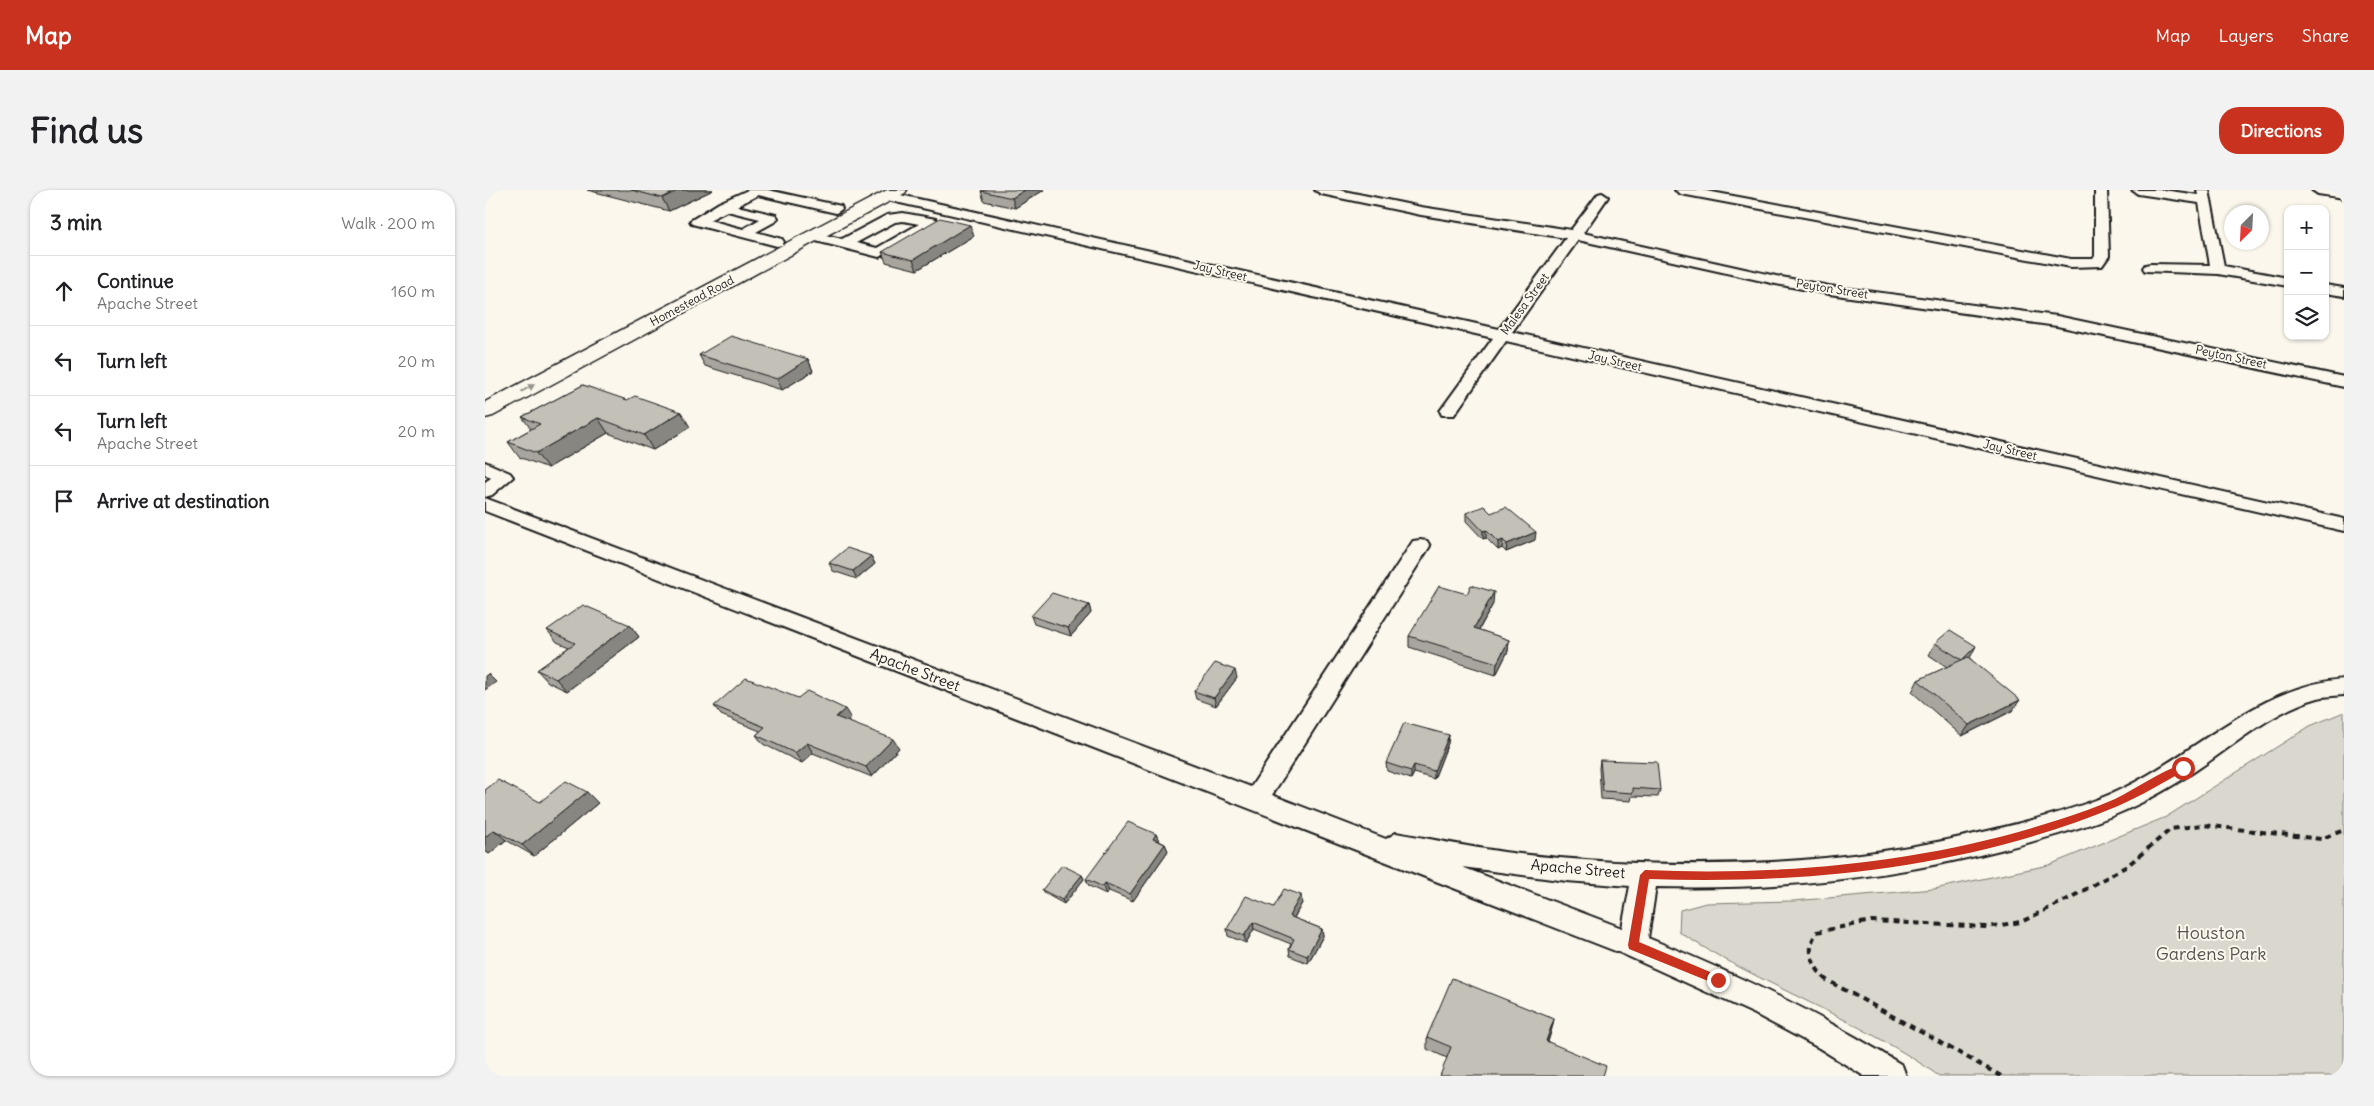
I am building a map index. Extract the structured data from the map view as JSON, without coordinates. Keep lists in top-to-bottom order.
{
  "streets": {
    "main road": ["Homestead Road"],
    "street": [
      "Jay Street",
      "Peyton Street",
      "Malesa Street",
      "Apache Street"
    ]
  },
  "crossings": [
    ["Jay Street", "Homestead Road"],
    ["Jay Street", "Malesa Street"],
    ["Peyton Street", "Malesa Street"]
  ],
  "parks": ["Houston Gardens Park"],
  "north": "bottom left",
  "page": {
    "header": "Map",
    "nav": ["Map", "Layers", "Share"],
    "buttons": "Directions",
    "title": "Find us",
    "heading": ["3 min", "Walk · 200 m"],
    "map_buttons": ["+", "−"],
    "list": [
      ["Continue", "Apache Street", "160 m"],
      ["Turn left", "20 m"],
      ["Turn left", "Apache Street", "20 m"],
      "Arrive at destination"
    ]
  }
}
